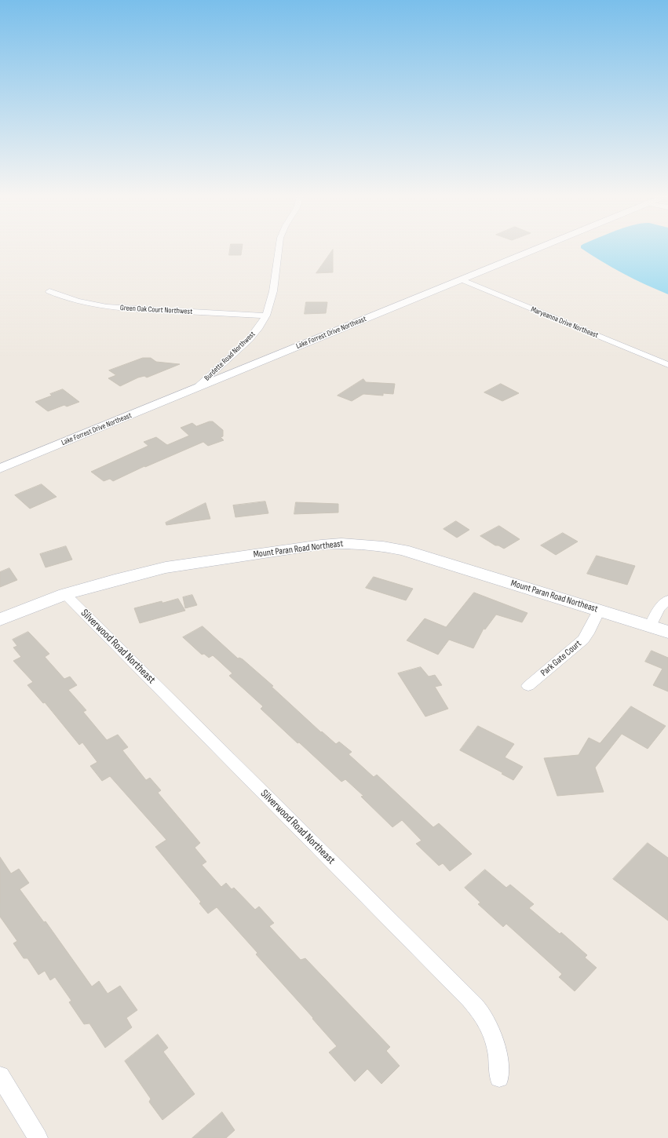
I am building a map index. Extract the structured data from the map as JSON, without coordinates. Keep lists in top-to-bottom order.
{
  "streets": {
    "main road": ["Mount Paran Road Northeast"],
    "street": [
      "Green Oak Court Northwest",
      "Maryeanna Drive Northeast",
      "Lake Forrest Drive Northeast",
      "Burdette Road Northwest",
      "Silverwood Road Northeast",
      "Park Gate Court"
    ]
  },
  "crossings": [
    ["Green Oak Court Northwest", "Burdette Road Northwest"],
    ["Maryeanna Drive Northeast", "Lake Forrest Drive Northeast"],
    ["Lake Forrest Drive Northeast", "Burdette Road Northwest"],
    ["Mount Paran Road Northeast", "Silverwood Road Northeast"],
    ["Mount Paran Road Northeast", "Park Gate Court"]
  ]
}
